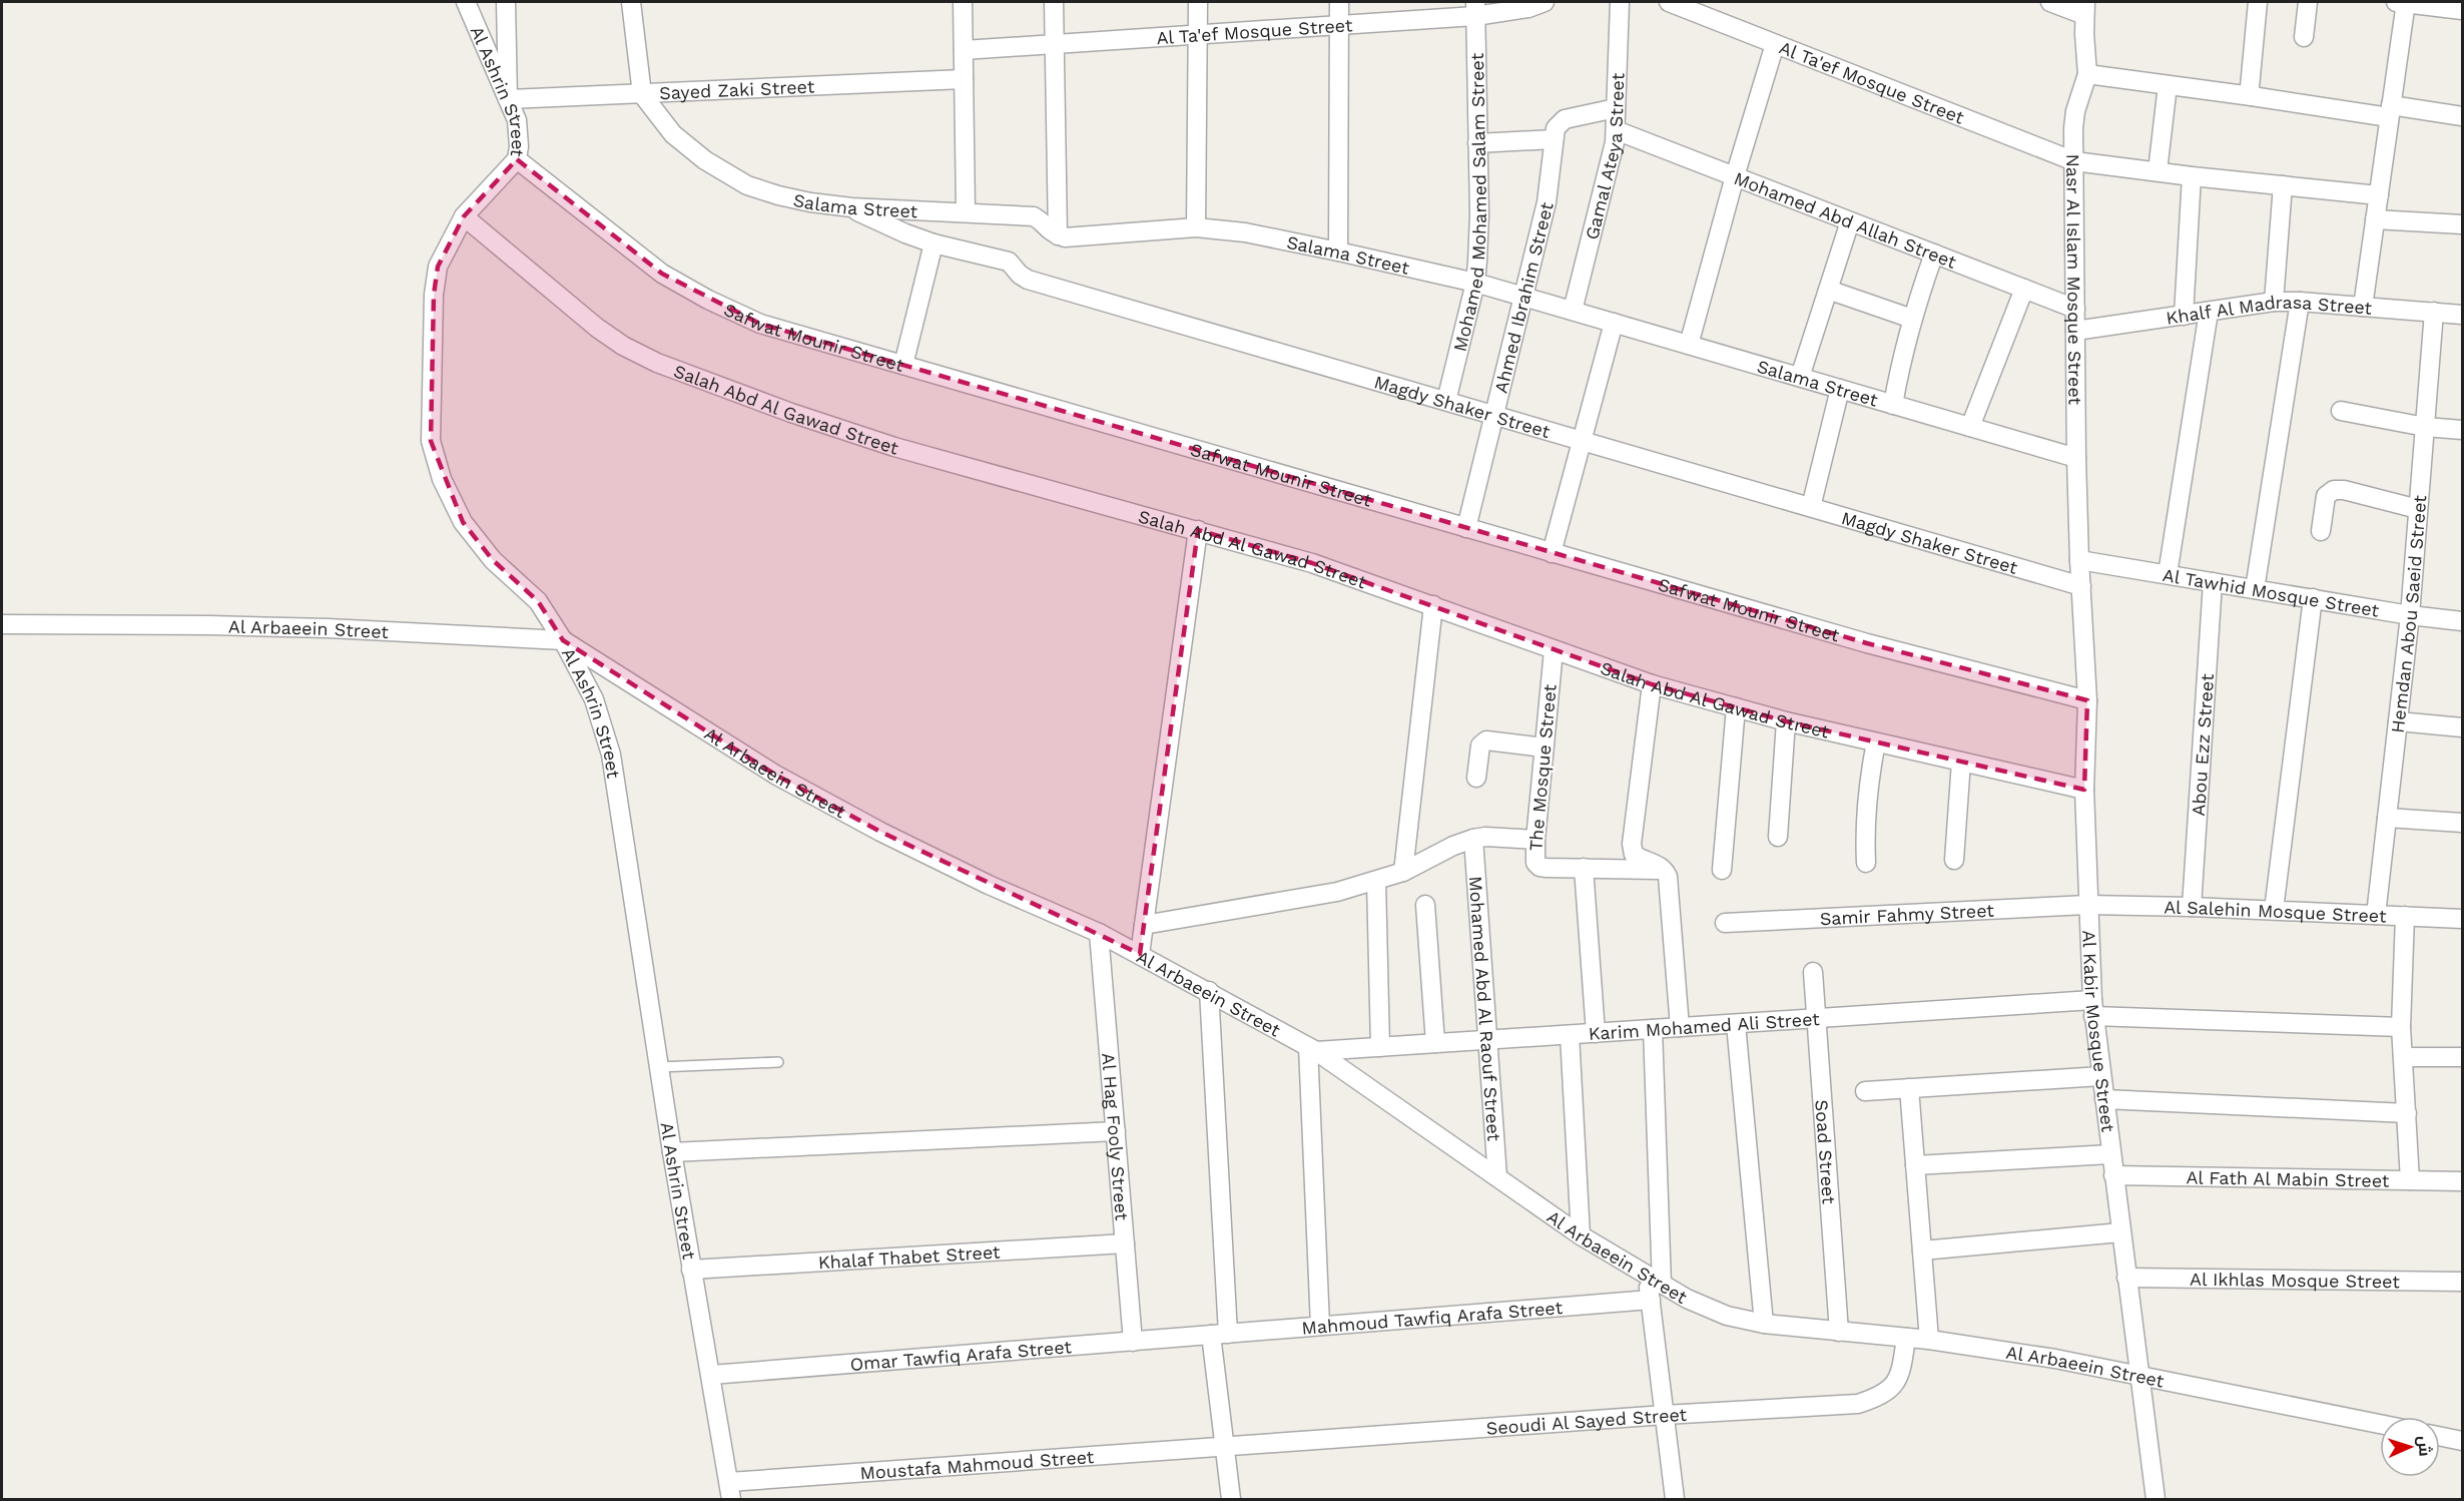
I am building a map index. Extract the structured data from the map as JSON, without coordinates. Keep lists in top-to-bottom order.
{
  "streets": {
    "street": [
      "Al Ta'ef Mosque Street",
      "Sayed Zaki Street",
      "Al Ashrin Street",
      "Gamal Ateya Street",
      "Mohamed Mohamed Salam Street",
      "Salama Street",
      "Mohamed Abd Allah Street",
      "Nasr Al Islam Mosque Street",
      "Ahmed Ibrahim Street",
      "Khalf Al Madrasa Street",
      "Safwat Mounir Street",
      "Magdy Shaker Street",
      "Salah Abd Al Gawad Street",
      "Al Tawhid Mosque Street",
      "Hemdan Abou Saeid Street",
      "Al Arbaeein Street",
      "Abou Ezz Street",
      "The Mosque Street",
      "Al Salehin Mosque Street",
      "Samir Fahmy Street",
      "Mohamed Abd Al Raouf Street",
      "Karim Mohamed Ali Street",
      "Al Kabir Mosque Street",
      "Al Hag Fooly Street",
      "Soad Street",
      "Al Fath Al Mabin Street",
      "Khalaf Thabet Street",
      "Al Ikhlas Mosque Street",
      "Mahmoud Tawfiq Arafa Street",
      "Omar Tawfiq Arafa Street",
      "Seoudi Al Sayed Street",
      "Moustafa Mahmoud Street"
    ]
  },
  "crossings": [
    ["Al Ta'ef Mosque Street", "Mohamed Mohamed Salam Street"],
    ["Al Ta'ef Mosque Street", "Nasr Al Islam Mosque Street"],
    ["Sayed Zaki Street", "Al Ashrin Street"],
    ["Sayed Zaki Street", "Salama Street"],
    ["Al Ashrin Street", "Safwat Mounir Street"],
    ["Al Ashrin Street", "Salah Abd Al Gawad Street"],
    ["Al Ashrin Street", "Al Arbaeein Street"],
    ["Al Ashrin Street", "Khalaf Thabet Street"],
    ["Al Ashrin Street", "Omar Tawfiq Arafa Street"],
    ["Al Ashrin Street", "Moustafa Mahmoud Street"],
    ["Gamal Ateya Street", "Salama Street"],
    ["Gamal Ateya Street", "Mohamed Abd Allah Street"],
    ["Mohamed Mohamed Salam Street", "Salama Street"],
    ["Mohamed Mohamed Salam Street", "Magdy Shaker Street"],
    ["Salama Street", "Nasr Al Islam Mosque Street"],
    ["Salama Street", "Ahmed Ibrahim Street"],
    ["Salama Street", "Magdy Shaker Street"],
    ["Mohamed Abd Allah Street", "Nasr Al Islam Mosque Street"],
    ["Nasr Al Islam Mosque Street", "Khalf Al Madrasa Street"],
    ["Nasr Al Islam Mosque Street", "Al Tawhid Mosque Street"],
    ["Nasr Al Islam Mosque Street", "Al Kabir Mosque Street"],
    ["Ahmed Ibrahim Street", "Safwat Mounir Street"],
    ["Ahmed Ibrahim Street", "Magdy Shaker Street"],
    ["Khalf Al Madrasa Street", "Hemdan Abou Saeid Street"],
    ["Safwat Mounir Street", "Al Kabir Mosque Street"],
    ["Magdy Shaker Street", "Al Kabir Mosque Street"],
    ["Salah Abd Al Gawad Street", "The Mosque Street"],
    ["Salah Abd Al Gawad Street", "Al Kabir Mosque Street"],
    ["Al Tawhid Mosque Street", "Hemdan Abou Saeid Street"],
    ["Al Tawhid Mosque Street", "Abou Ezz Street"],
    ["Al Tawhid Mosque Street", "Al Kabir Mosque Street"],
    ["Hemdan Abou Saeid Street", "Al Salehin Mosque Street"],
    ["Al Arbaeein Street", "Mohamed Abd Al Raouf Street"],
    ["Al Arbaeein Street", "Karim Mohamed Ali Street"],
    ["Al Arbaeein Street", "Al Kabir Mosque Street"],
    ["Al Arbaeein Street", "Al Hag Fooly Street"],
    ["Al Arbaeein Street", "Soad Street"],
    ["Al Arbaeein Street", "Mahmoud Tawfiq Arafa Street"],
    ["Al Arbaeein Street", "Seoudi Al Sayed Street"],
    ["Abou Ezz Street", "Al Salehin Mosque Street"],
    ["Al Salehin Mosque Street", "Samir Fahmy Street"],
    ["Al Salehin Mosque Street", "Al Kabir Mosque Street"],
    ["Samir Fahmy Street", "Al Kabir Mosque Street"],
    ["Mohamed Abd Al Raouf Street", "Karim Mohamed Ali Street"],
    ["Karim Mohamed Ali Street", "Al Kabir Mosque Street"],
    ["Karim Mohamed Ali Street", "Soad Street"],
    ["Al Kabir Mosque Street", "Al Fath Al Mabin Street"],
    ["Al Kabir Mosque Street", "Al Ikhlas Mosque Street"],
    ["Al Hag Fooly Street", "Khalaf Thabet Street"],
    ["Al Hag Fooly Street", "Omar Tawfiq Arafa Street"],
    ["Mahmoud Tawfiq Arafa Street", "Omar Tawfiq Arafa Street"],
    ["Seoudi Al Sayed Street", "Moustafa Mahmoud Street"]
  ],
  "north": "right"
}
